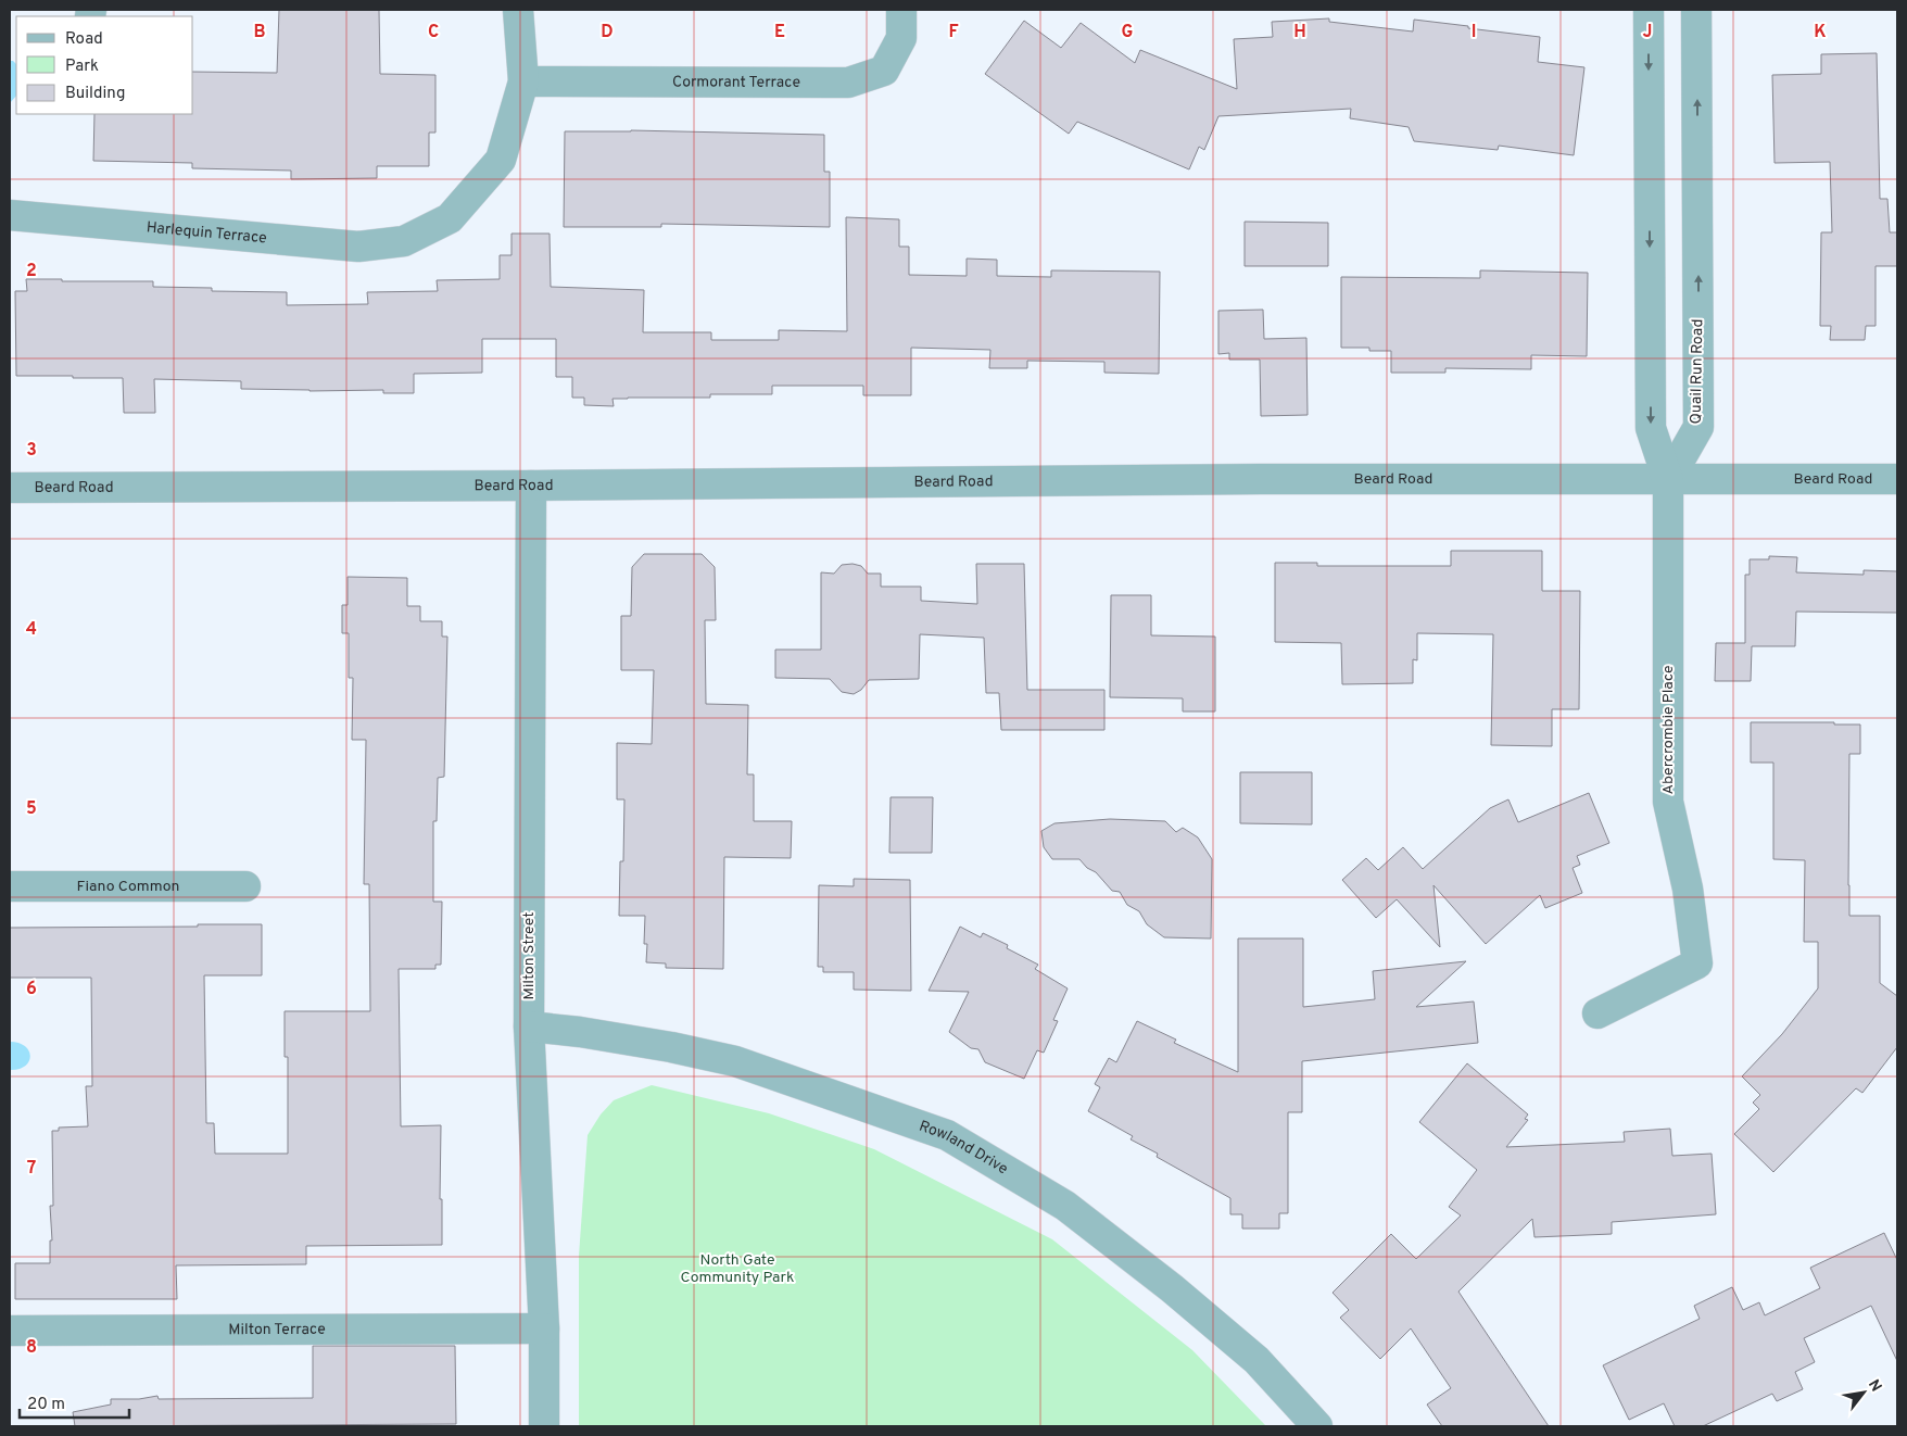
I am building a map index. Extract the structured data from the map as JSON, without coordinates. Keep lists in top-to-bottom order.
{
  "streets": {
    "street": [
      "Cormorant Terrace",
      "Harlequin Terrace",
      "Quail Run Road",
      "Beard Road",
      "Abercrombie Place",
      "Fiano Common",
      "Milton Street",
      "Rowland Drive",
      "Milton Terrace"
    ]
  },
  "crossings": [
    ["Cormorant Terrace", "Harlequin Terrace"],
    ["Quail Run Road", "Beard Road"],
    ["Quail Run Road", "Abercrombie Place"],
    ["Beard Road", "Abercrombie Place"],
    ["Beard Road", "Milton Street"],
    ["Milton Street", "Rowland Drive"],
    ["Milton Street", "Milton Terrace"]
  ],
  "parks": ["North Gate Community Park"],
  "legend": ["Road", "Park", "Building"],
  "scale_bar": "20 m",
  "north": "top right",
  "grid": {
    "columns": [
      "B",
      "C",
      "D",
      "E",
      "F",
      "G",
      "H",
      "I",
      "J",
      "K"
    ],
    "rows": [
      "2",
      "3",
      "4",
      "5",
      "6",
      "7",
      "8"
    ]
  }
}
